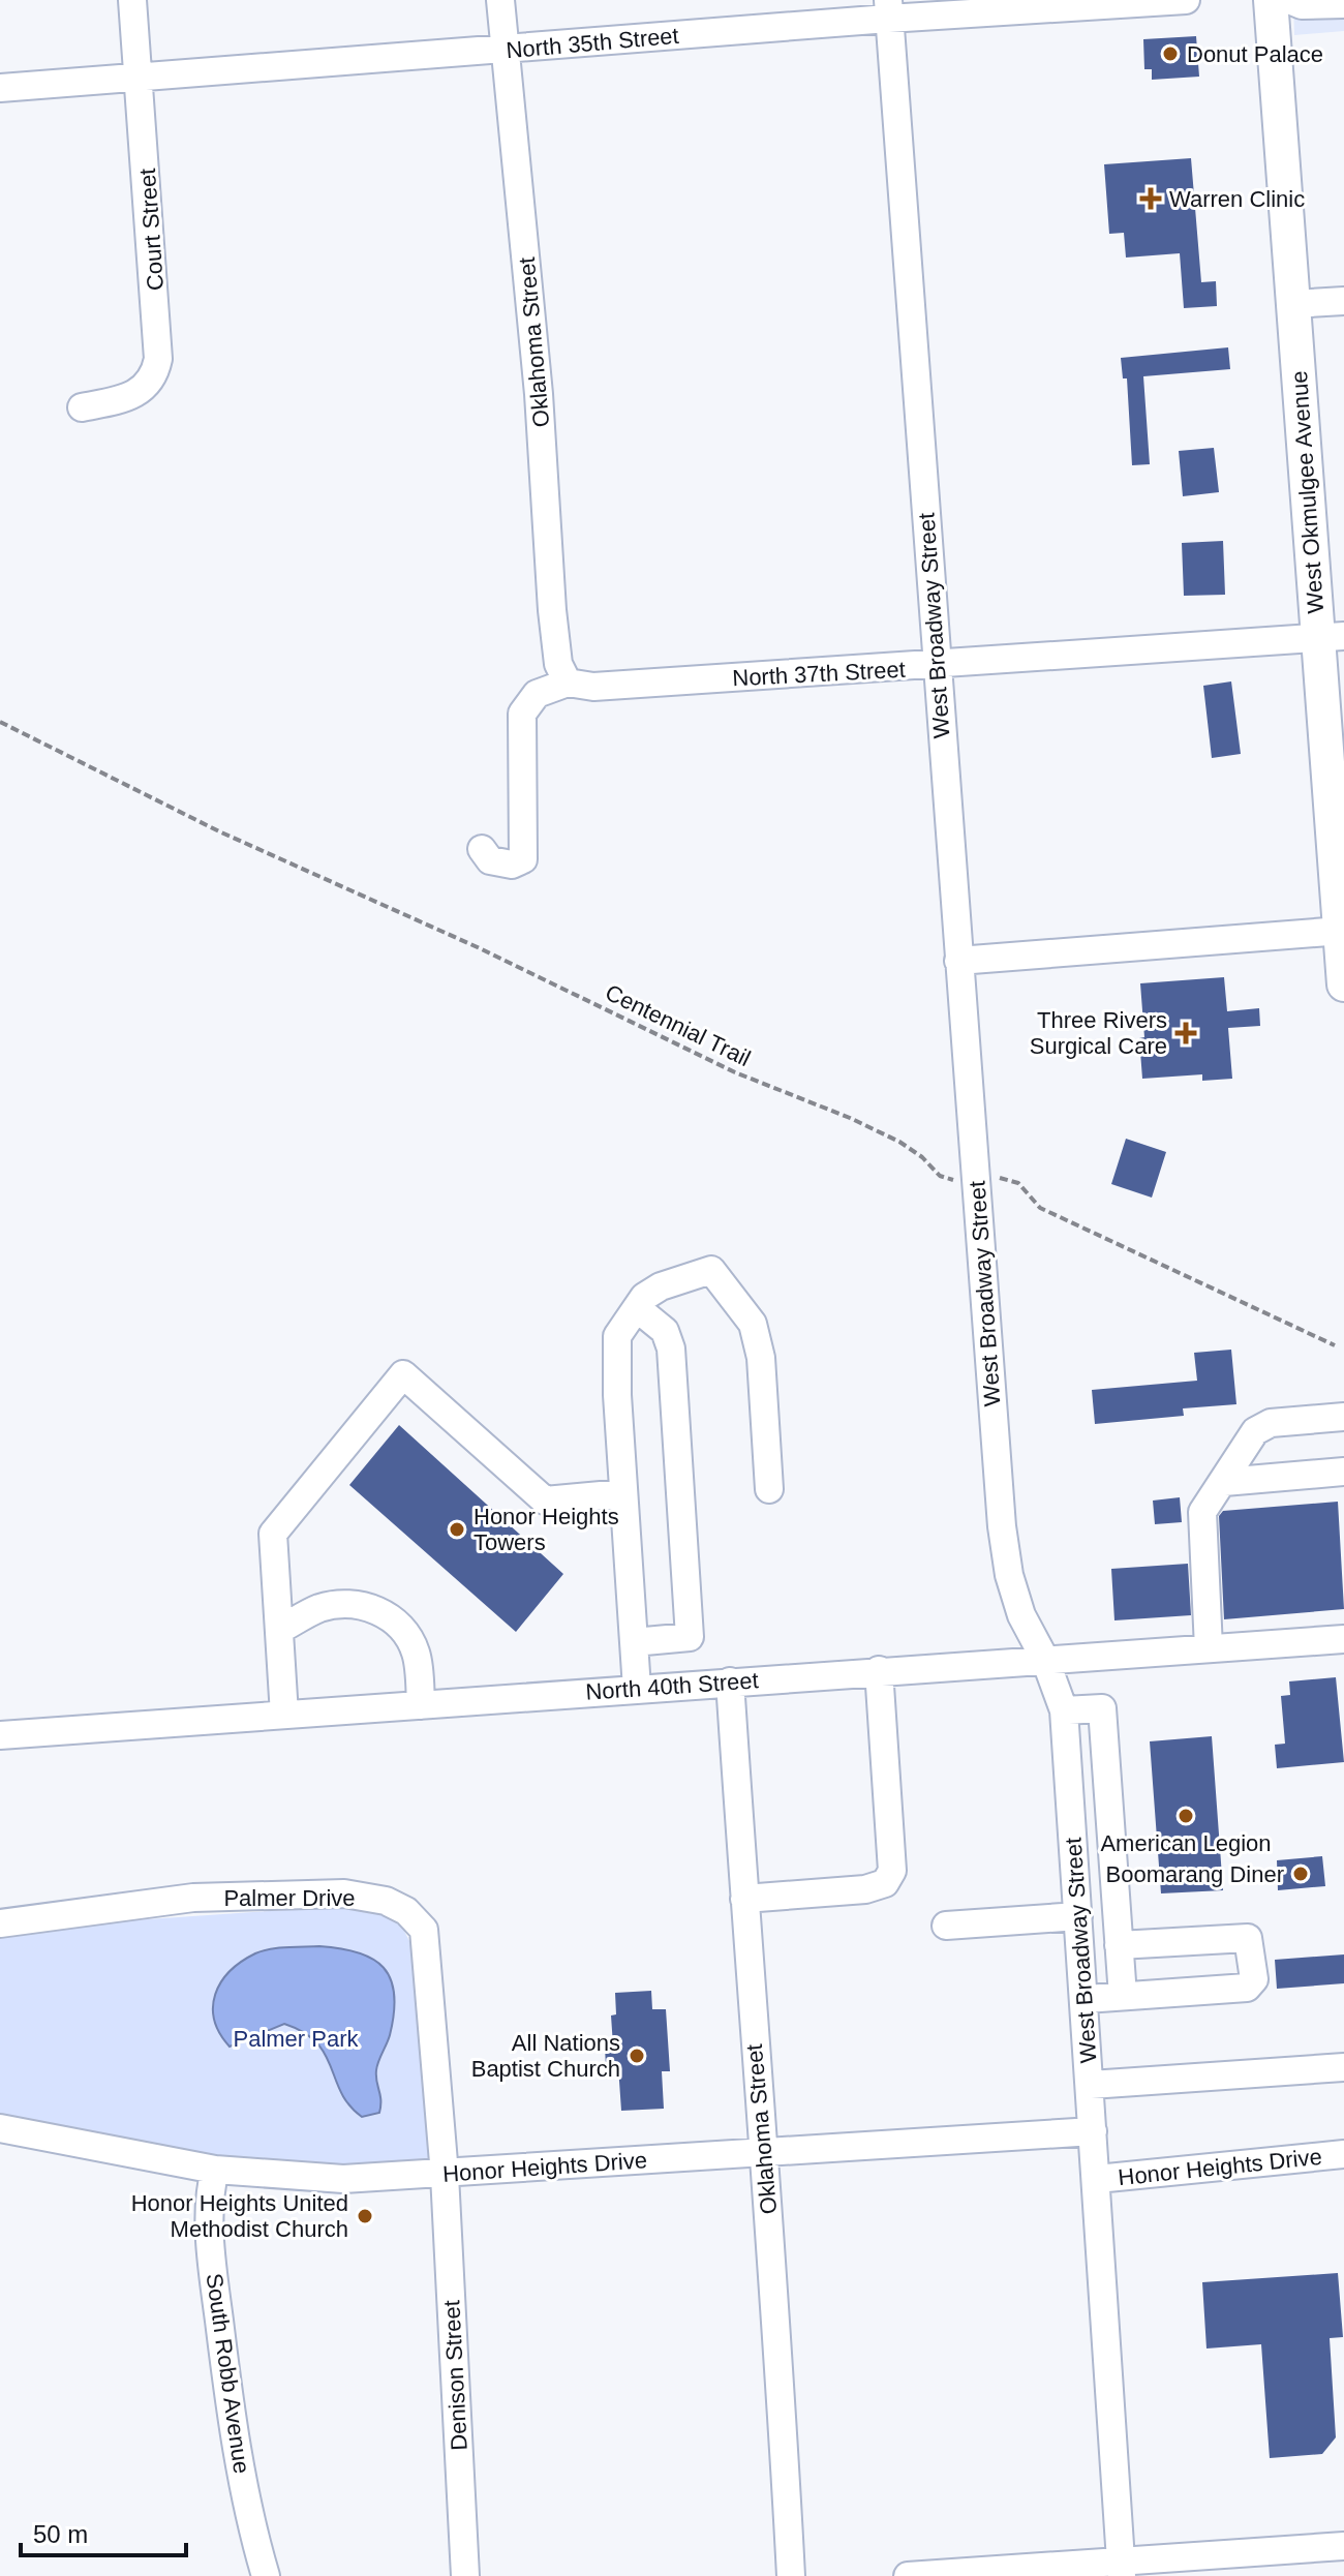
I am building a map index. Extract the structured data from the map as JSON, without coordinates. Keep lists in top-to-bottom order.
{
  "streets": {
    "main road": ["West Okmulgee Avenue"],
    "street": [
      "North 35th Street",
      "Court Street",
      "Oklahoma Street",
      "West Broadway Street",
      "North 37th Street",
      "North 40th Street",
      "Palmer Drive",
      "Honor Heights Drive",
      "South Robb Avenue",
      "Denison Street"
    ],
    "path": ["Centennial Trail"]
  },
  "crossings": [
    ["North 35th Street", "Court Street"],
    ["North 35th Street", "Oklahoma Street"],
    ["North 35th Street", "West Broadway Street"],
    ["Oklahoma Street", "North 37th Street"],
    ["Oklahoma Street", "North 40th Street"],
    ["Oklahoma Street", "Honor Heights Drive"],
    ["West Okmulgee Avenue", "North 37th Street"],
    ["West Broadway Street", "North 37th Street"],
    ["West Broadway Street", "Centennial Trail"],
    ["West Broadway Street", "North 40th Street"],
    ["West Broadway Street", "Honor Heights Drive"],
    ["Palmer Drive", "Honor Heights Drive"],
    ["Palmer Drive", "Denison Street"],
    ["Honor Heights Drive", "South Robb Avenue"],
    ["Honor Heights Drive", "Denison Street"]
  ],
  "parks": ["Palmer Park"],
  "places": {
    "other": [
      "Donut Palace",
      "Honor Heights Towers",
      "American Legion",
      "Boomarang Diner",
      "All Nations Baptist Church",
      "Honor Heights United Methodist Church"
    ],
    "health": ["Warren Clinic", "Three Rivers Surgical Care"]
  },
  "scale_bar": "50 m"
}
